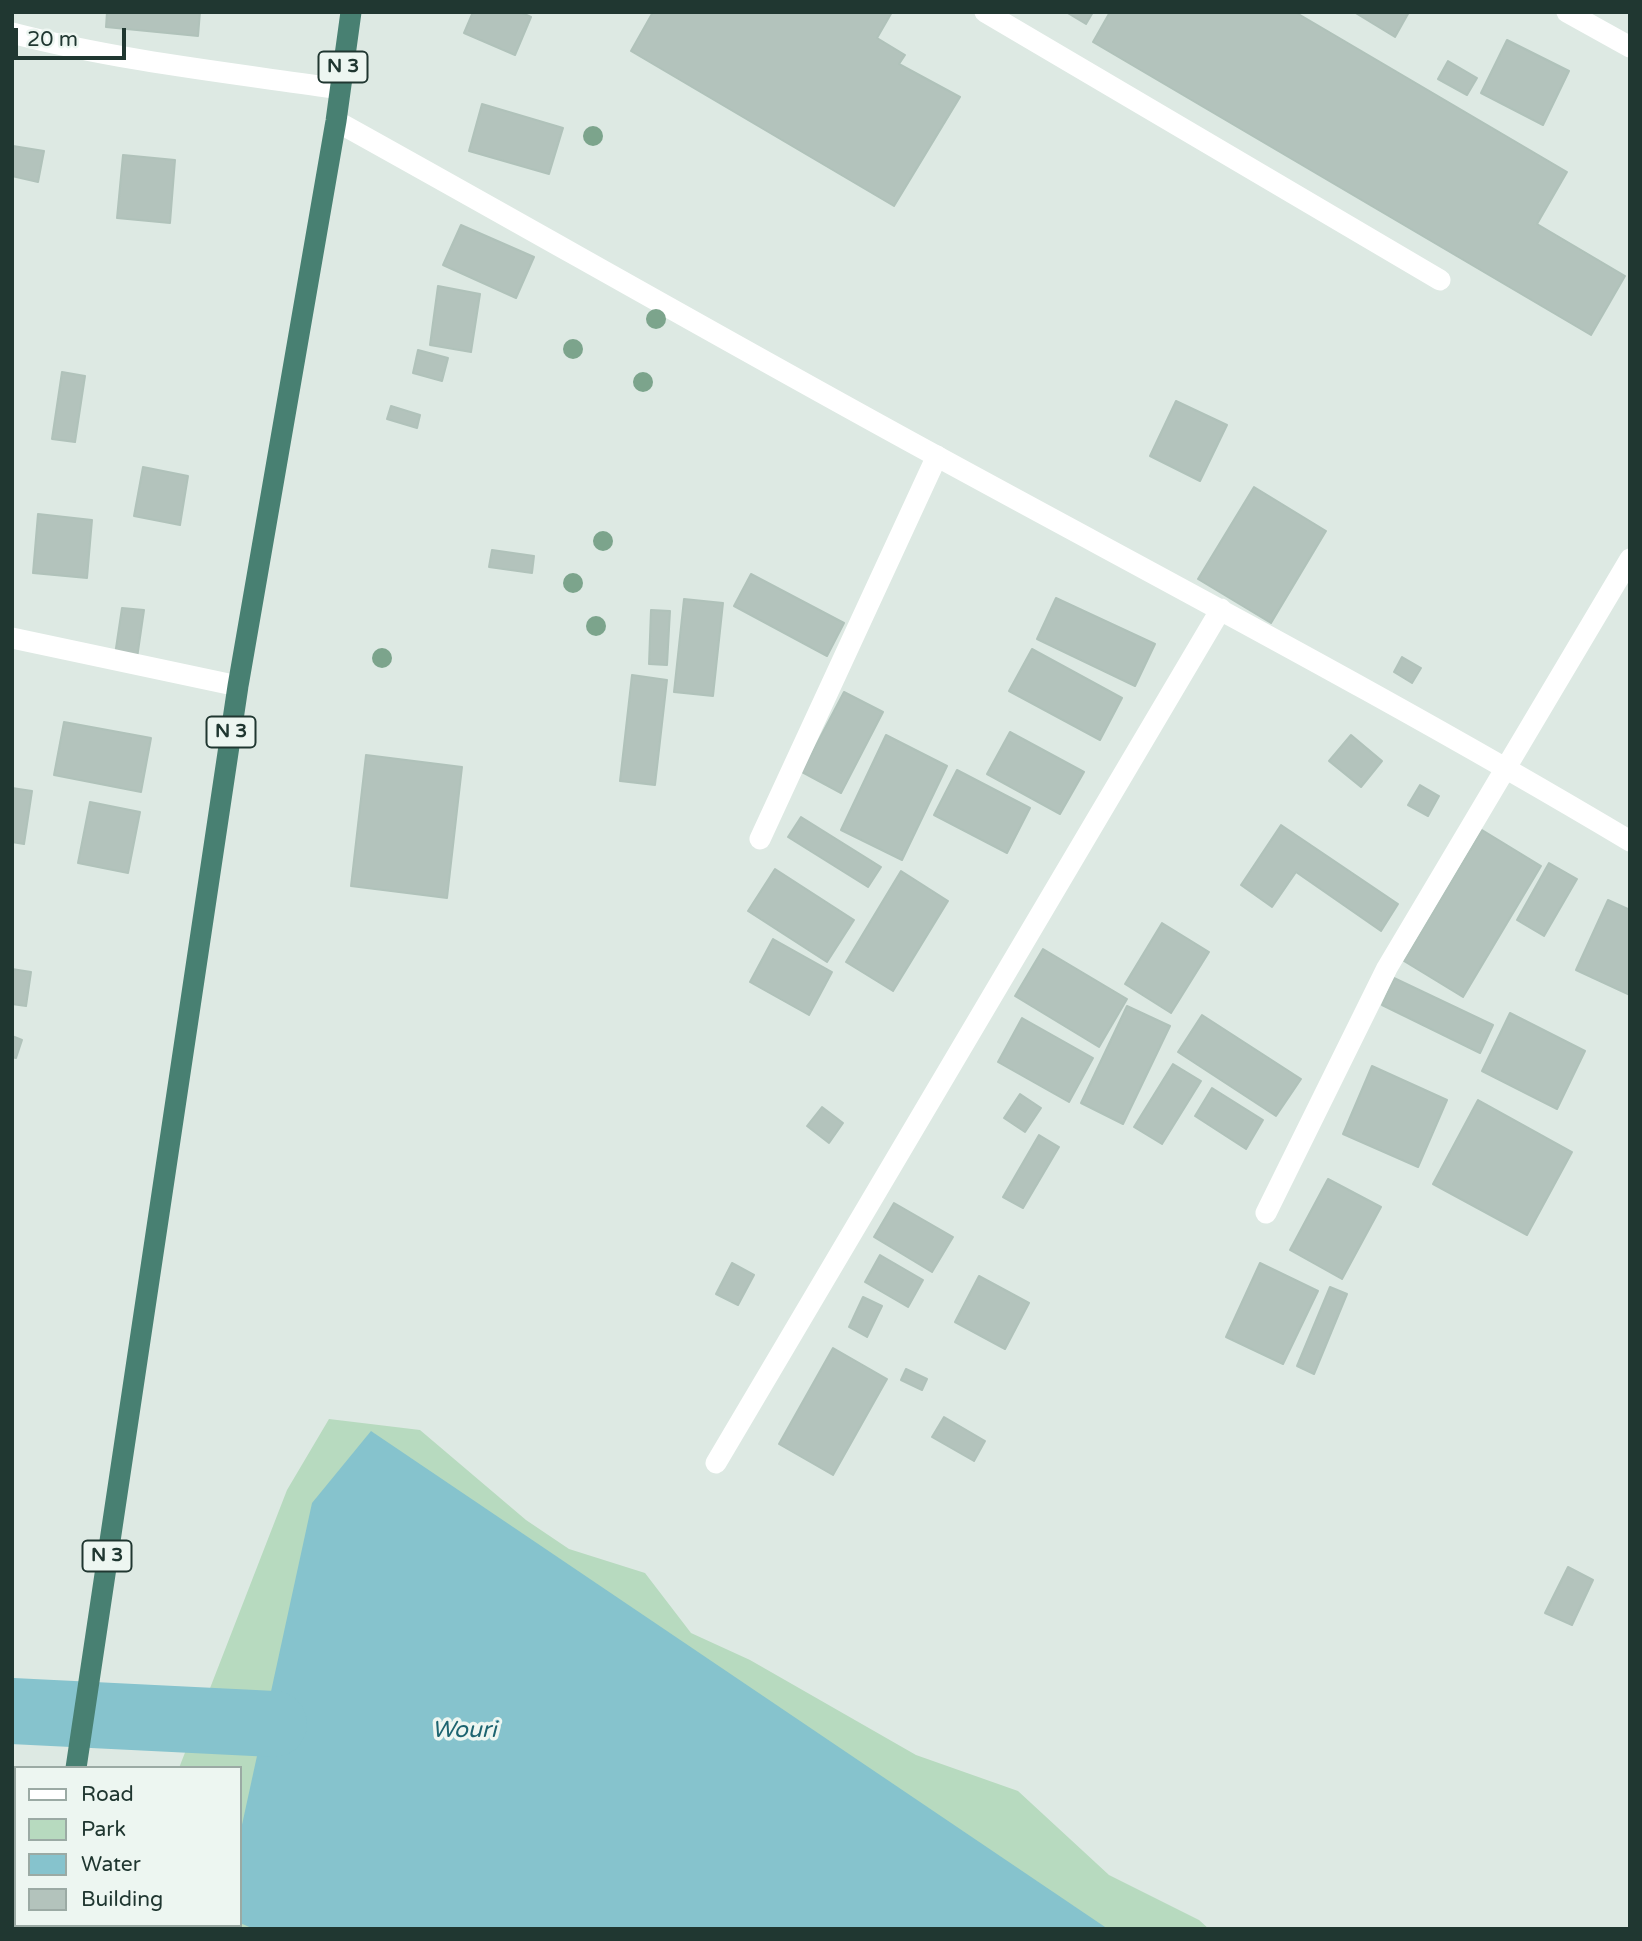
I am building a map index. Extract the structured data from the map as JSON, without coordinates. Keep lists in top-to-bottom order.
{
  "streets": {
    "highway": ["N 3"]
  },
  "water": ["Wouri"],
  "legend": [
    "Road",
    "Park",
    "Water",
    "Building"
  ],
  "scale_bar": "20 m"
}
